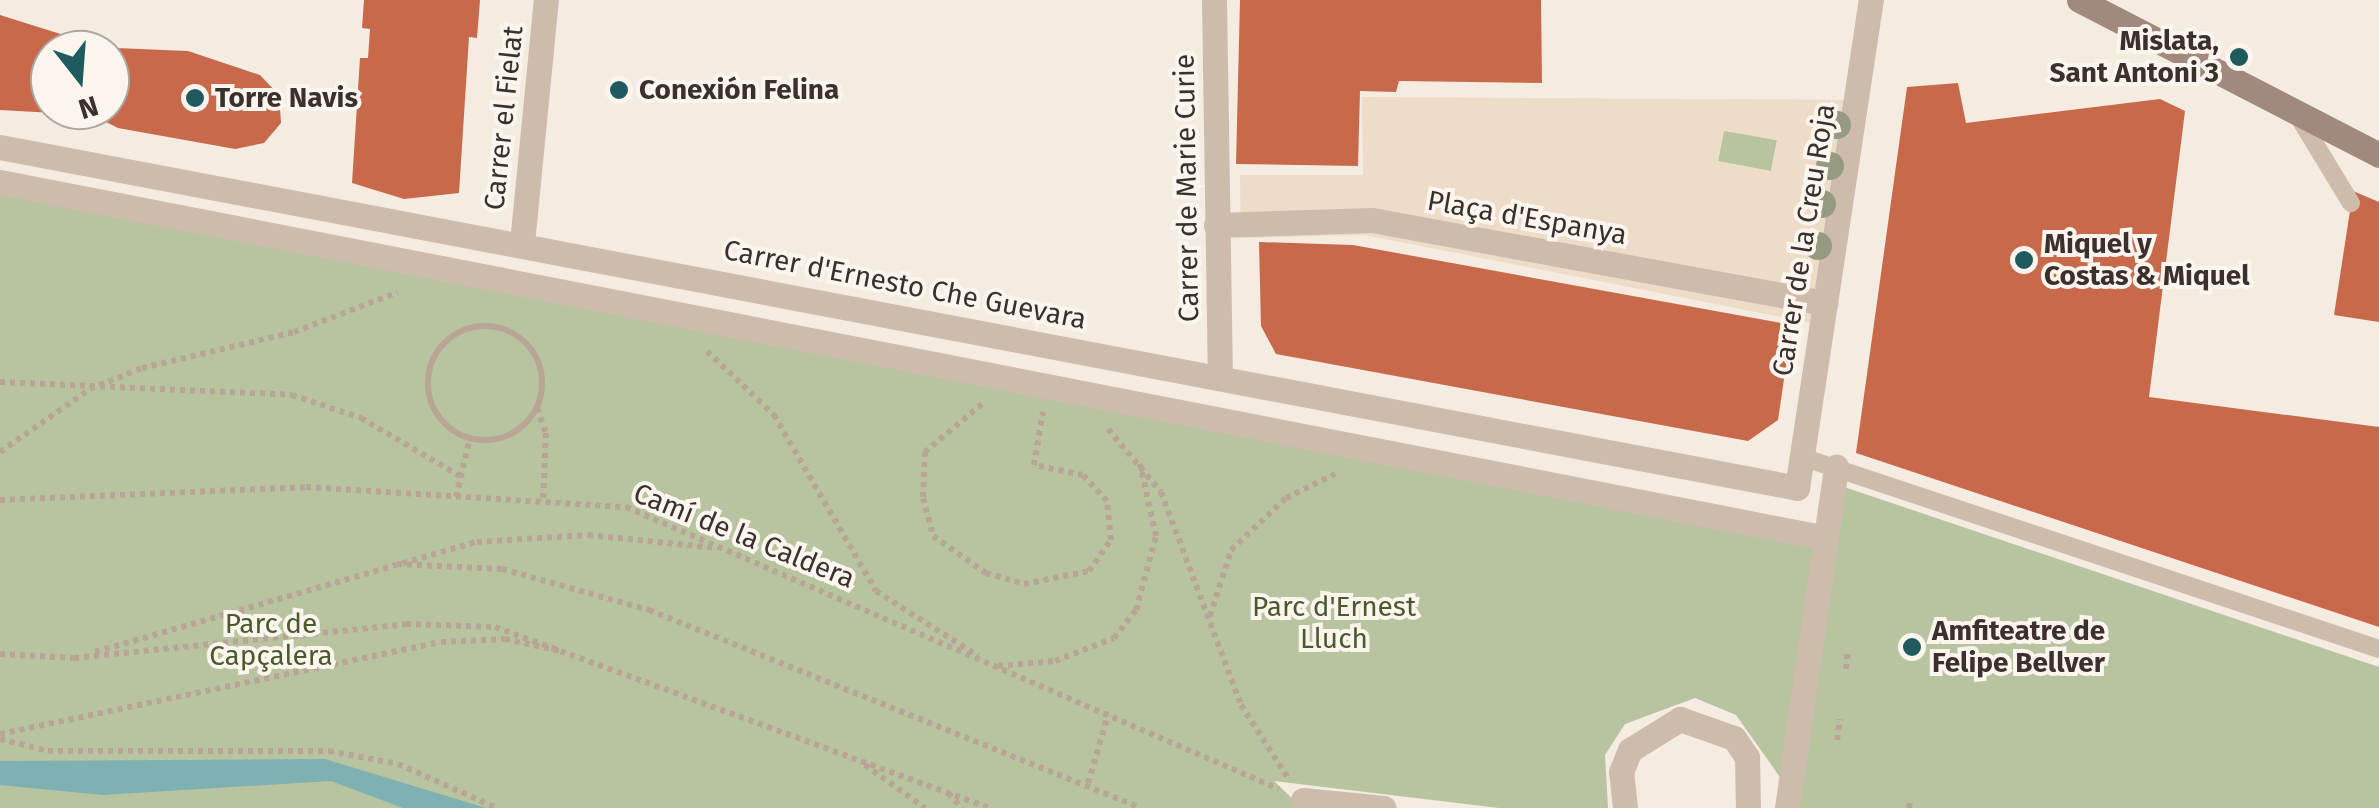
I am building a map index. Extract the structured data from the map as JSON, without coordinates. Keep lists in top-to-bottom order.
{
  "streets": {
    "street": [
      "Carrer el Fielat",
      "Carrer de Marie Curie",
      "Plaça d'Espanya",
      "Carrer de la Creu Roja",
      "Carrer d'Ernesto Che Guevara"
    ],
    "path": ["Camí de la Caldera"]
  },
  "crossings": [
    ["Carrer el Fielat", "Carrer d'Ernesto Che Guevara"],
    ["Carrer de Marie Curie", "Plaça d'Espanya"],
    ["Carrer de Marie Curie", "Carrer d'Ernesto Che Guevara"],
    ["Plaça d'Espanya", "Carrer de la Creu Roja"],
    ["Carrer de la Creu Roja", "Carrer d'Ernesto Che Guevara"]
  ],
  "parks": ["Parc d'Ernest Lluch", "Parc de Capçalera"],
  "places": [
    "Mislata, Sant Antoni 3",
    "Conexión Felina",
    "Torre Navis",
    "Miquel y Costas & Miquel",
    "Amfiteatre de Felipe Bellver"
  ],
  "north": "bottom"
}
